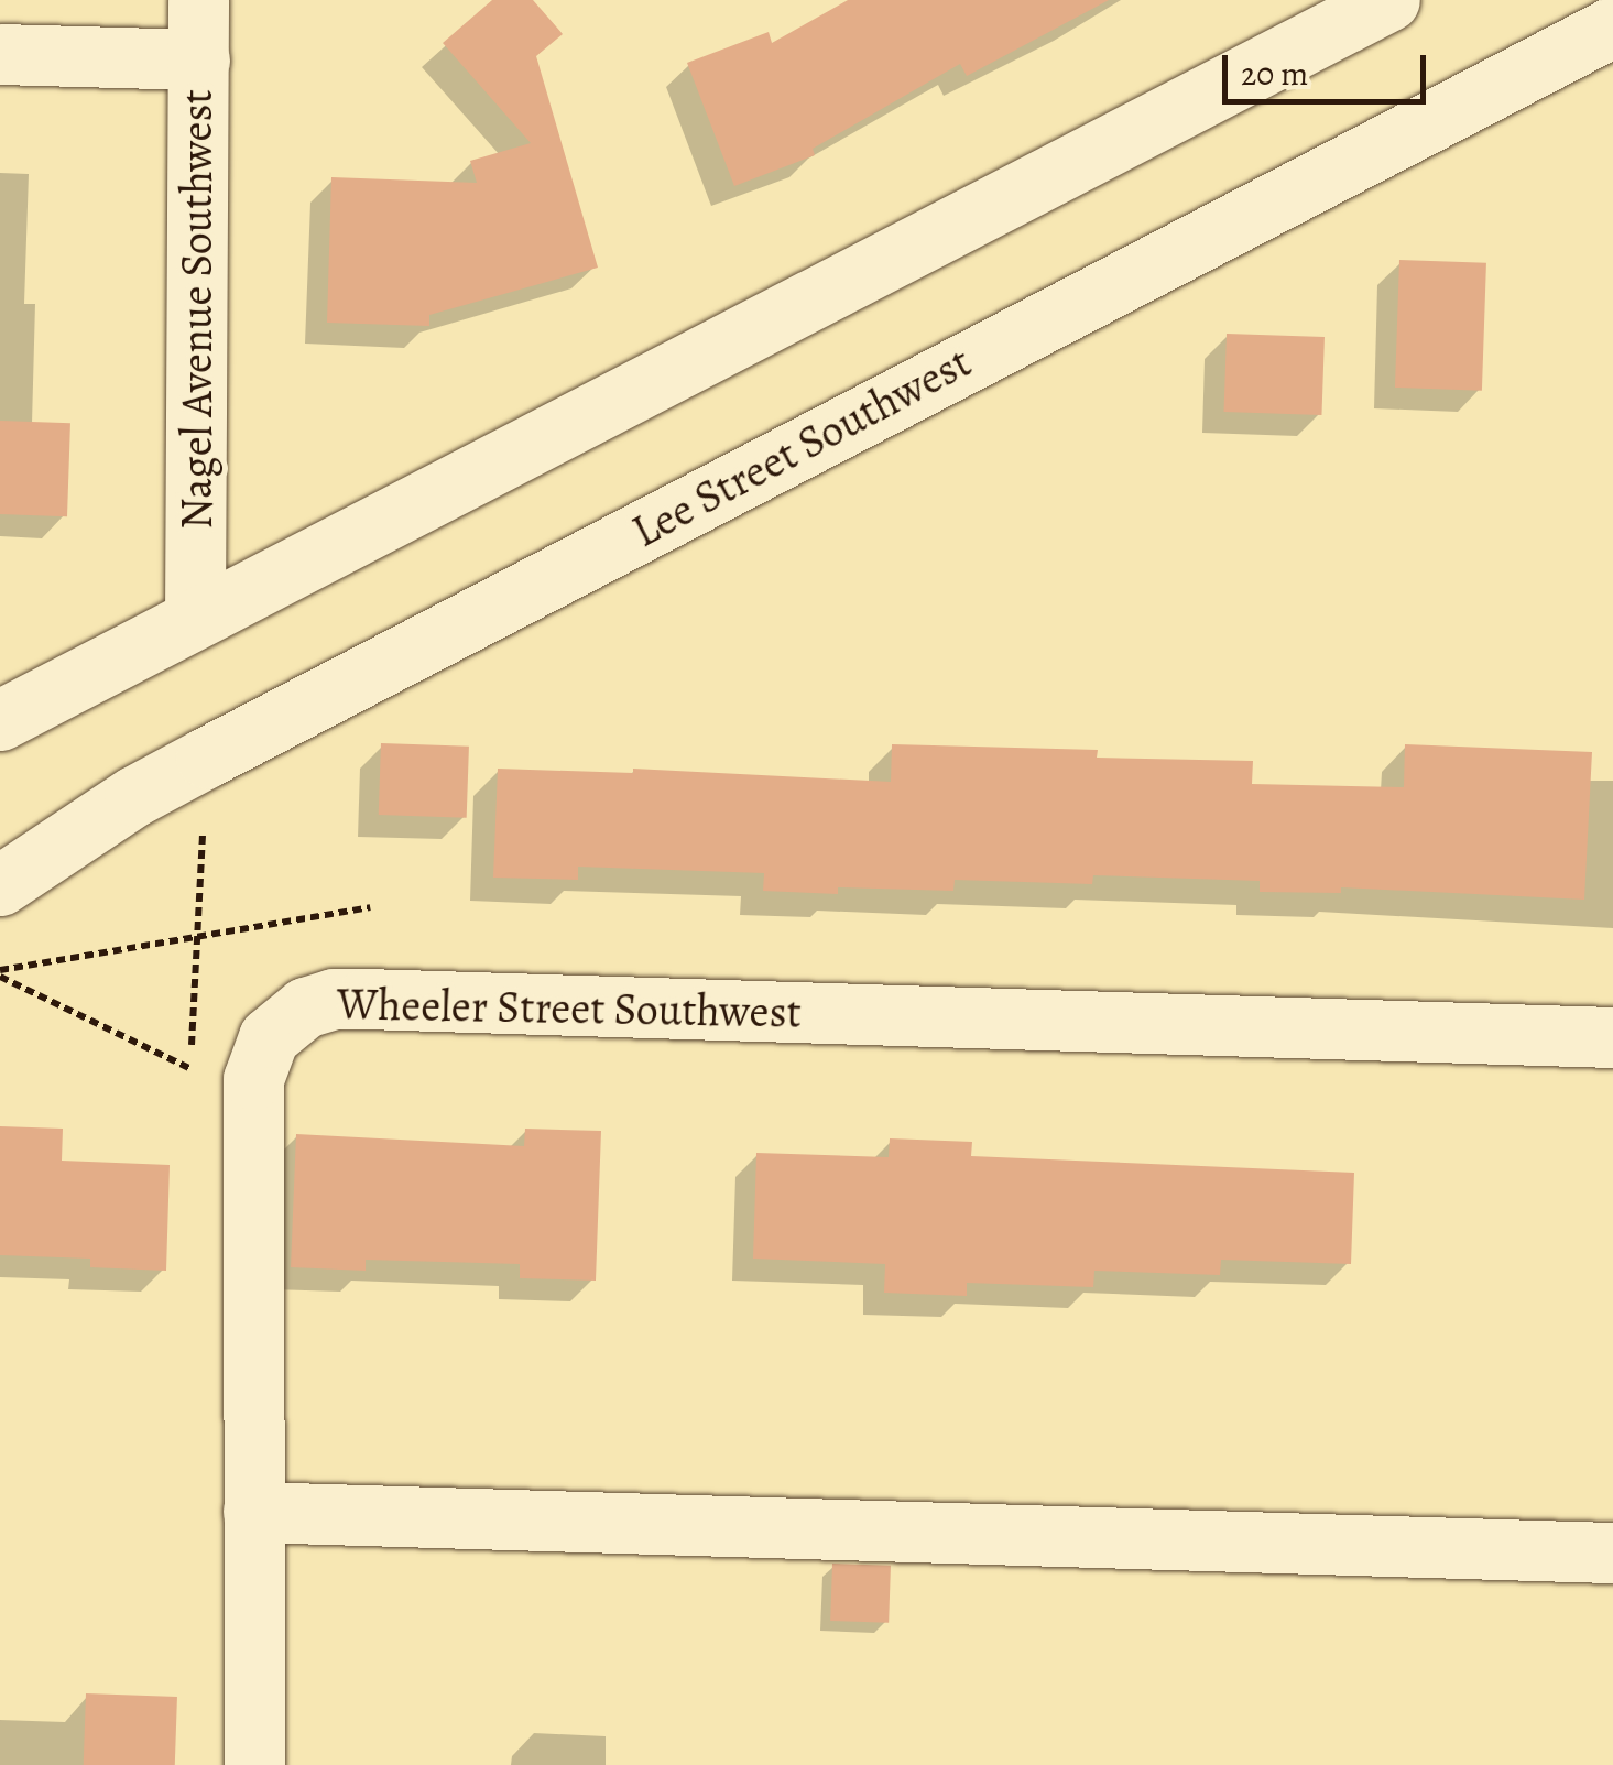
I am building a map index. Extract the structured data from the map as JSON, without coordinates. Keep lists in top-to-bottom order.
{
  "streets": {
    "street": ["Nagel Avenue Southwest", "Lee Street Southwest", "Wheeler Street Southwest"]
  },
  "scale_bar": "20 m"
}
